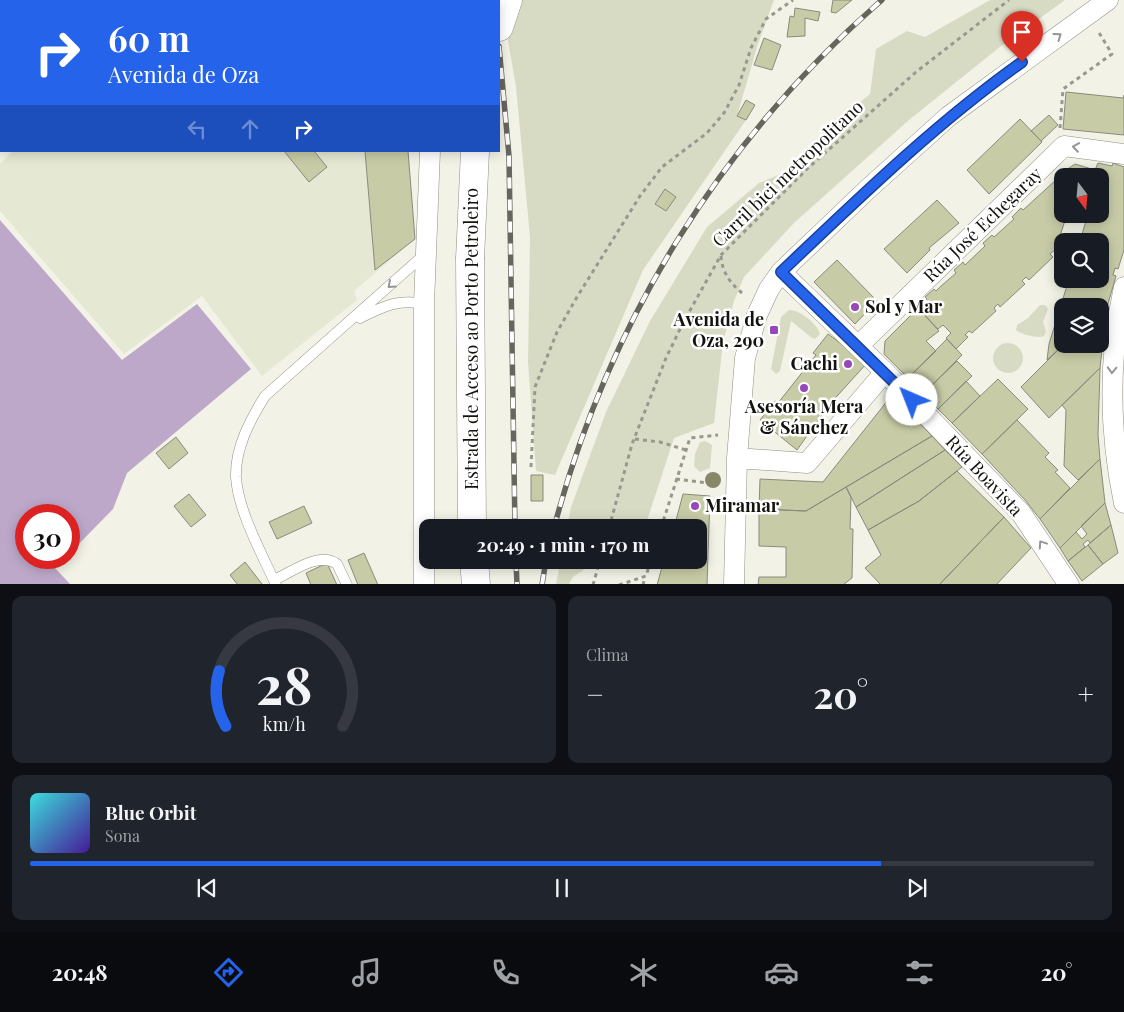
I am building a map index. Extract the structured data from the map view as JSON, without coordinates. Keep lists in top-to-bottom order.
{
  "streets": {
    "main road": ["Estrada de Acceso ao Porto Petroleiro"],
    "street": ["Rúa José Echegaray", "Rúa Boavista"],
    "path": ["Carril bici metropolitano"]
  },
  "crossings": [
    ["Rúa José Echegaray", "Rúa Boavista"]
  ],
  "one_way": ["Rúa Boavista"],
  "places": {
    "other": [
      "Sol y Mar",
      "Cachi",
      "Asesoría Mera & Sánchez",
      "Miramar"
    ],
    "transit": ["Avenida de Oza, 290"]
  },
  "north": "bottom",
  "page": {
    "turn": ["60 m", "Avenida de Oza"],
    "limit": "30",
    "trip": "20:49 · 1 min · 170 m",
    "tile": "Clima",
    "heat": ["−", "20°", "+"],
    "song": ["Blue Orbit", "Sona"],
    "tabs": ["20:48", "20°"],
    "gauge": ["28", "km/h"]
  }
}
